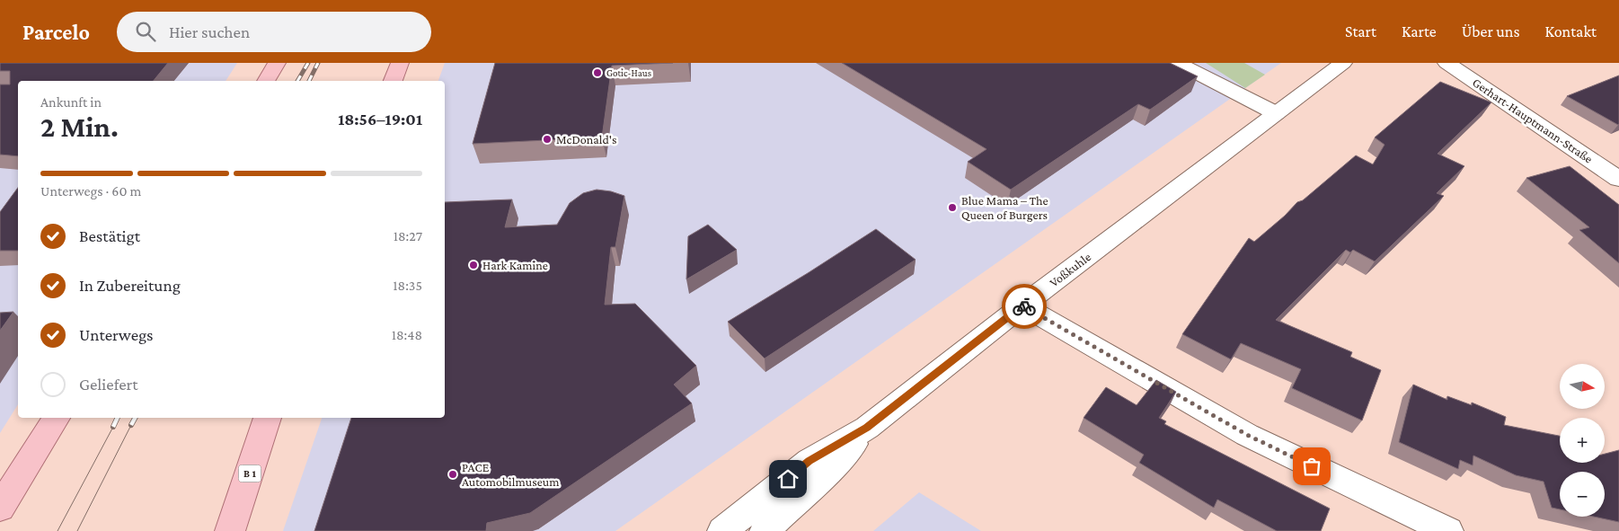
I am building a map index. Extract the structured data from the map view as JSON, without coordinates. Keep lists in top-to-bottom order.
{
  "streets": {
    "main road": ["B 1"],
    "street": ["Gerhart-Hauptmann-Straße", "Voßkuhle"]
  },
  "places": [
    "Gotic-Haus",
    "McDonald's",
    "Blue Mama – The Queen of Burgers",
    "Hark Kamine",
    "PACE Automobilmuseum"
  ],
  "north": "right",
  "page": {
    "header": "Parcelo",
    "search": "Hier suchen",
    "nav": [
      "Start",
      "Karte",
      "Über uns",
      "Kontakt"
    ],
    "heading": ["2 Min.", "Ankunft in", "18:56–19:01"],
    "bar": "Unterwegs · 60 m",
    "list": [
      ["Bestätigt", "18:27"],
      ["In Zubereitung", "18:35"],
      ["Unterwegs", "18:48"],
      "Geliefert"
    ],
    "map_buttons": ["+", "−"]
  }
}
